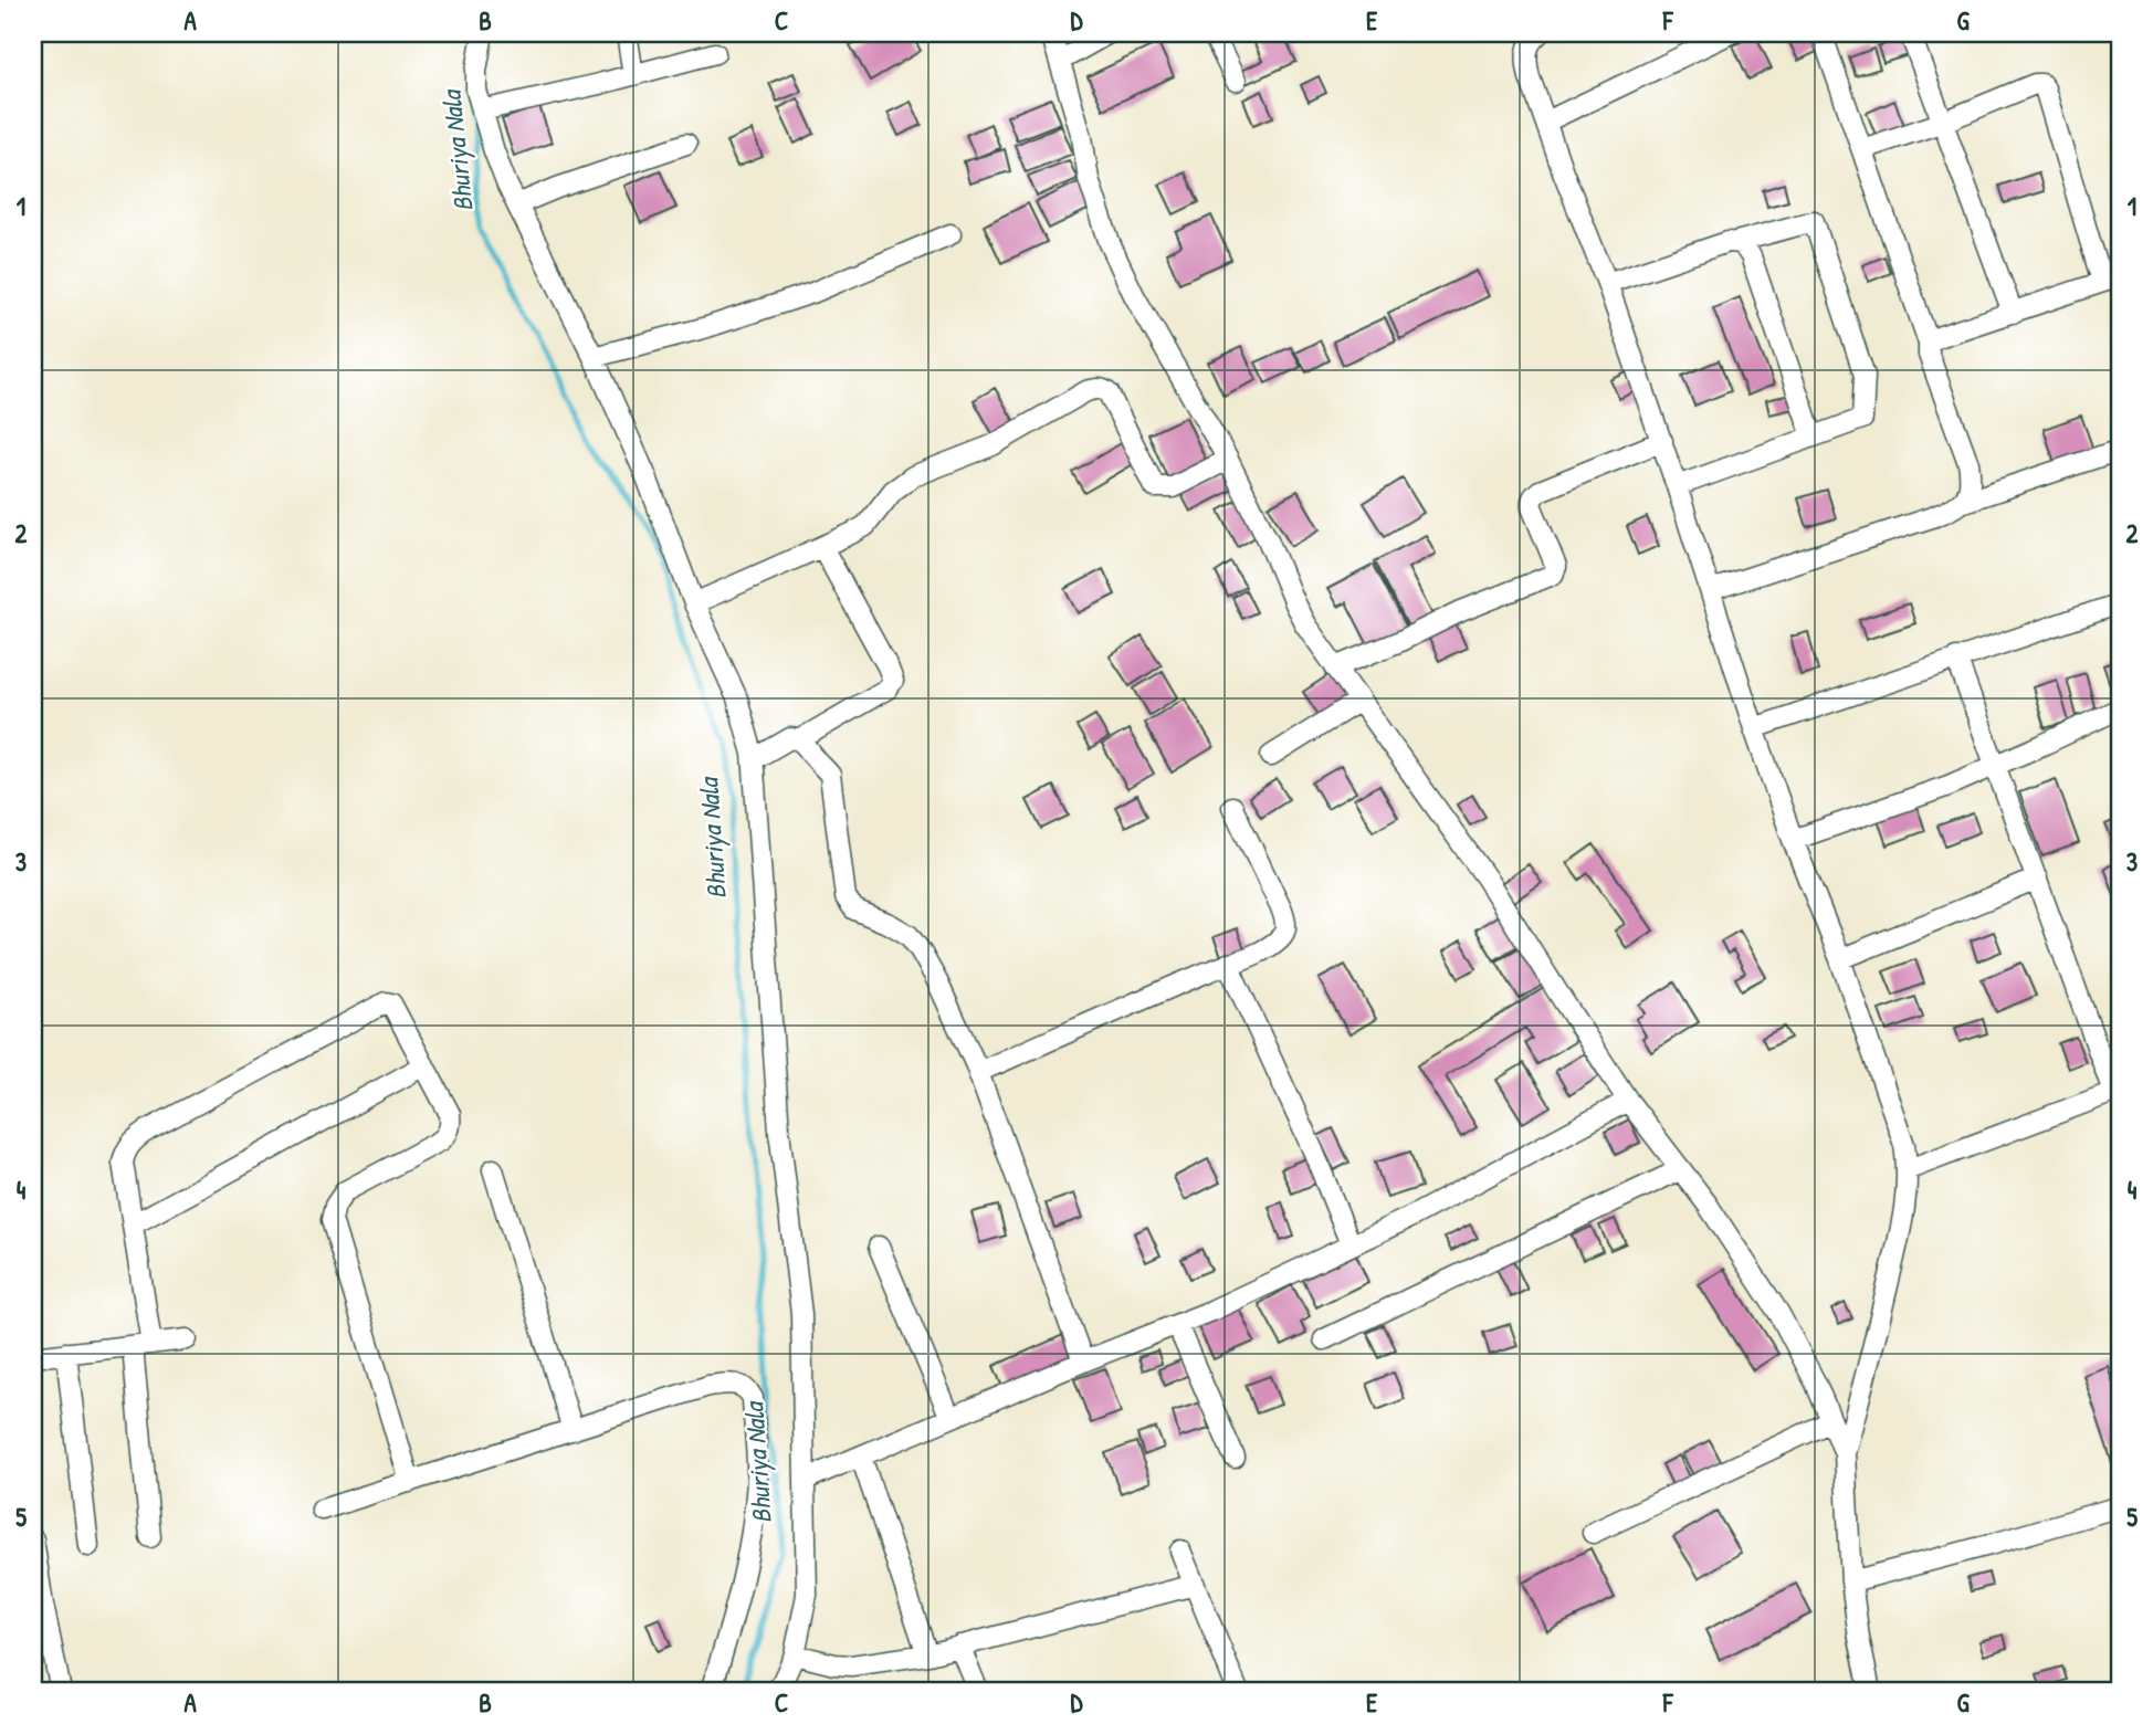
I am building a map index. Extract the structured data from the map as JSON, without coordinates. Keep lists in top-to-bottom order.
{
  "water": ["Bhuriya Nala"],
  "grid": {
    "columns": [
      "A",
      "B",
      "C",
      "D",
      "E",
      "F",
      "G"
    ],
    "rows": [
      "1",
      "2",
      "3",
      "4",
      "5"
    ]
  }
}
